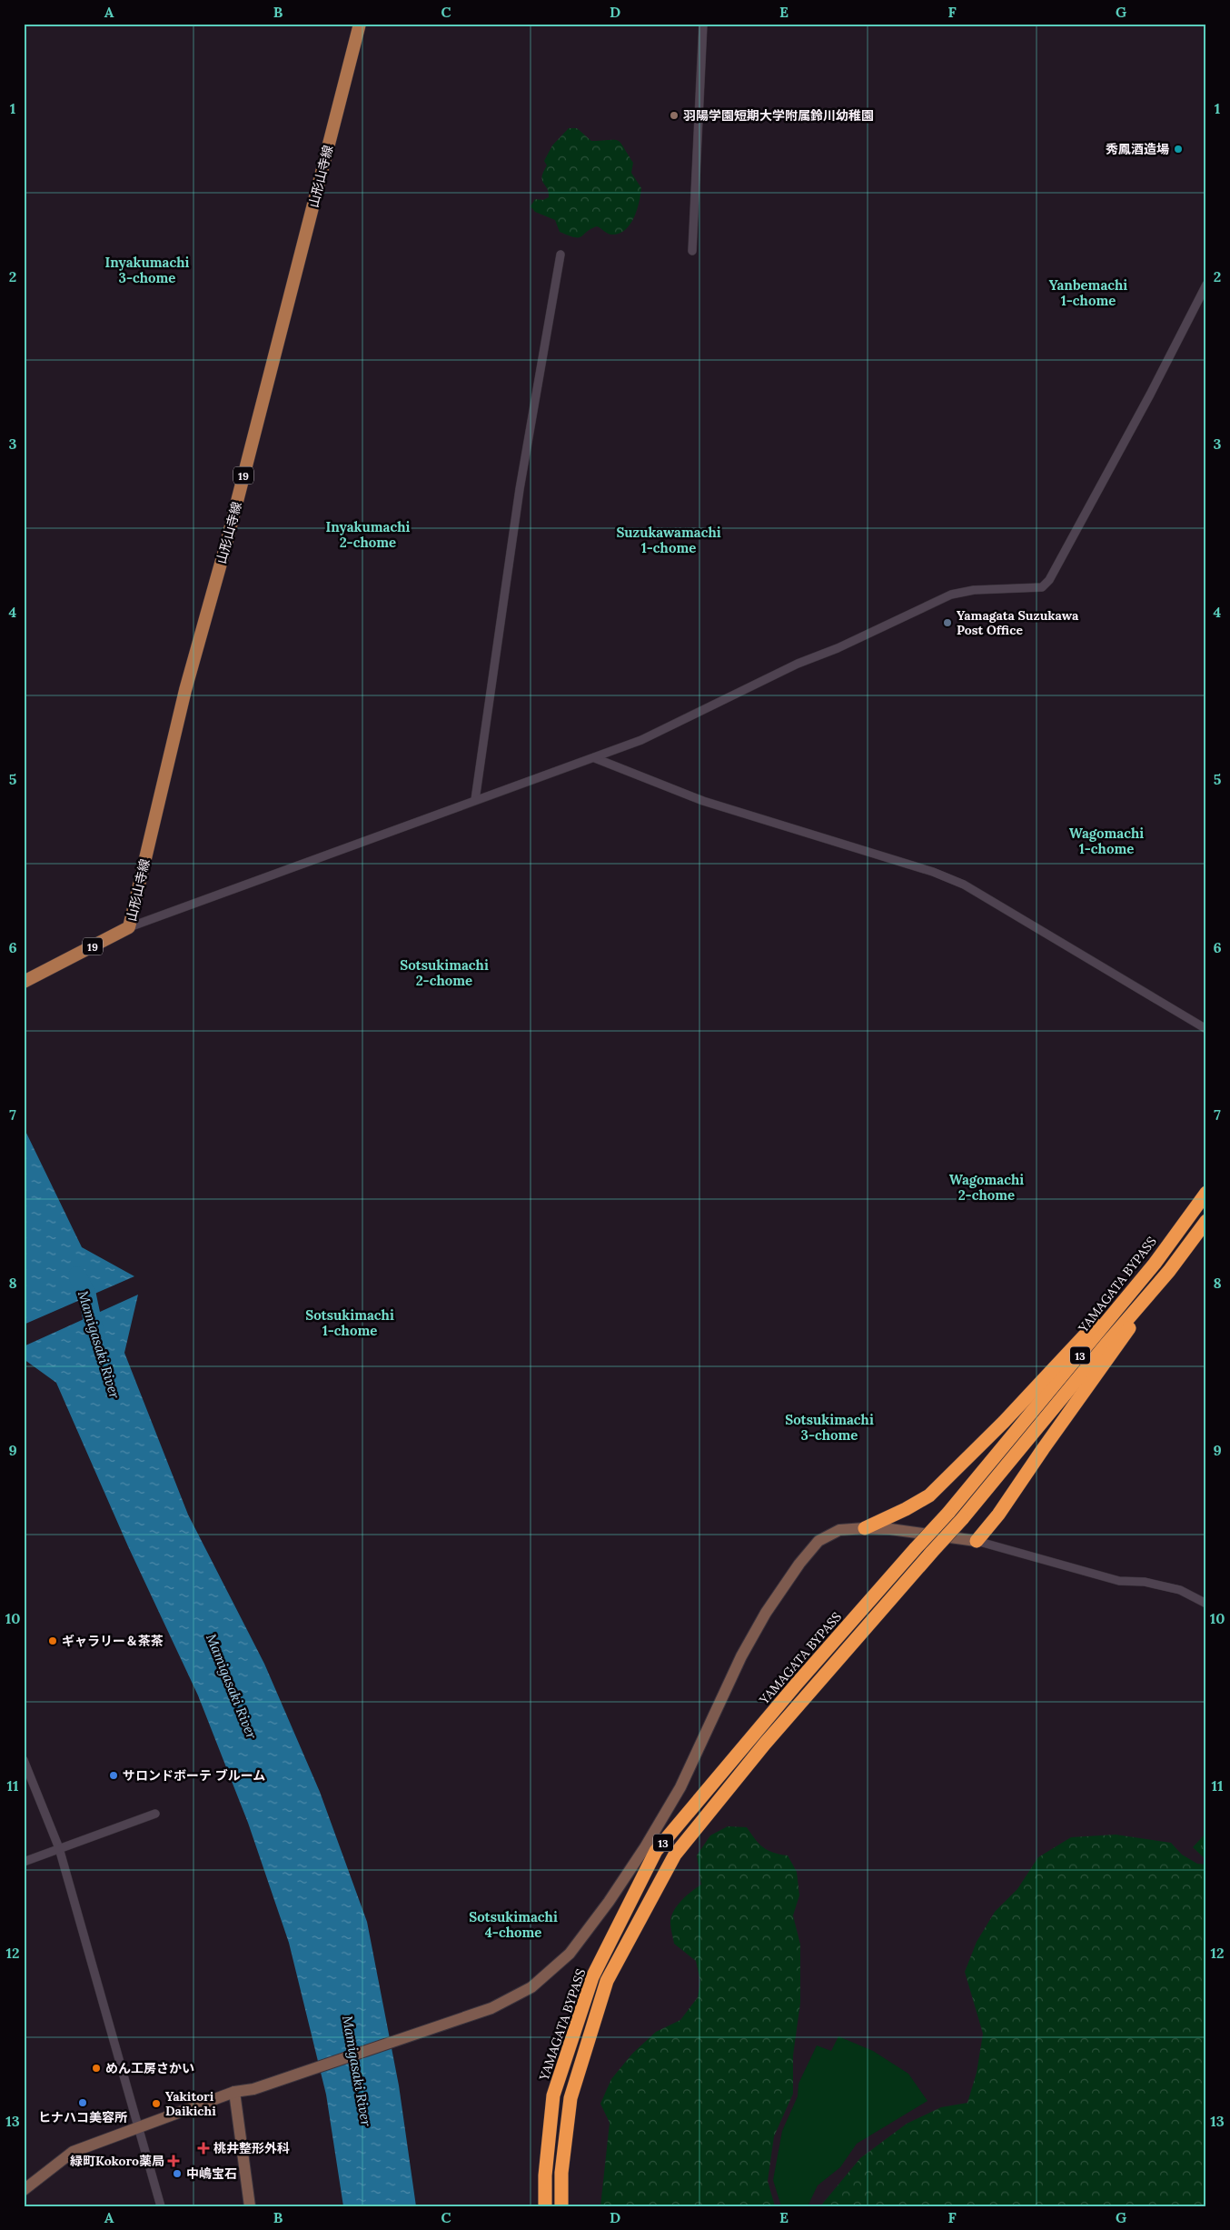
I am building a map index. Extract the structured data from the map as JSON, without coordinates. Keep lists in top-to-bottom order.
{
  "streets": {
    "highway": ["YAMAGATA BYPASS", "13"],
    "main road": ["山形山寺線", "19"]
  },
  "districts": [
    "Inyakumachi 3-chome",
    "Yanbemachi 1-chome",
    "Inyakumachi 2-chome",
    "Suzukawamachi 1-chome",
    "Wagomachi 1-chome",
    "Sotsukimachi 2-chome",
    "Wagomachi 2-chome",
    "Sotsukimachi 1-chome",
    "Sotsukimachi 3-chome",
    "Sotsukimachi 4-chome"
  ],
  "water": ["Mamigasaki River"],
  "places": {
    "other": [
      "羽陽学園短期大学附属鈴川幼稚園",
      "秀鳳酒造場",
      "Yamagata Suzukawa Post Office",
      "ギャラリー＆茶茶",
      "サロンドボーテ ブルーム",
      "めん工房さかい",
      "ヒナハコ美容所",
      "Yakitori Daikichi",
      "中嶋宝石"
    ],
    "health": ["桃井整形外科", "緑町Kokoro薬局"]
  },
  "grid": {
    "columns": [
      "A",
      "B",
      "C",
      "D",
      "E",
      "F",
      "G"
    ],
    "rows": [
      "1",
      "2",
      "3",
      "4",
      "5",
      "6",
      "7",
      "8",
      "9",
      "10",
      "11",
      "12",
      "13"
    ]
  }
}
